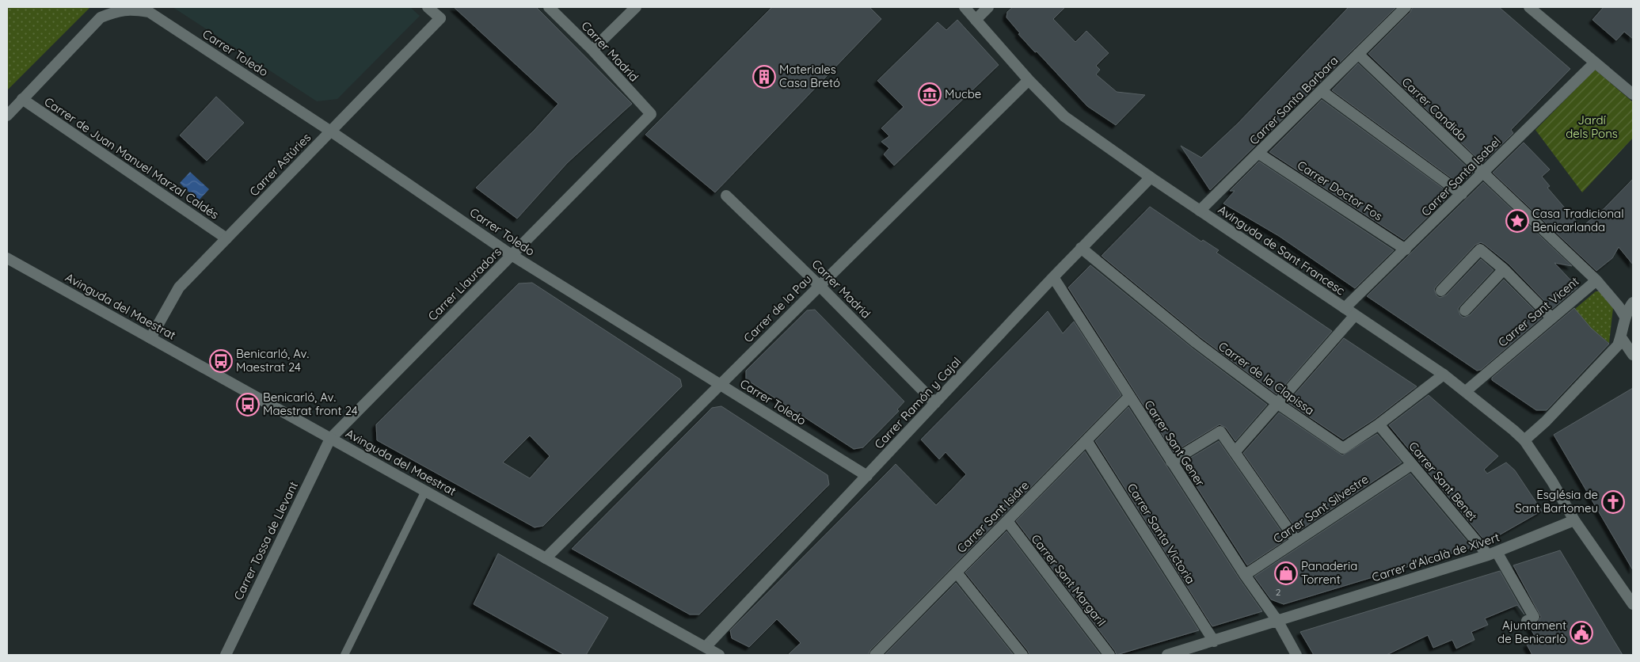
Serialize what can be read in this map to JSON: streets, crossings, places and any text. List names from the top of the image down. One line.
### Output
{"streets":{"street":["Carrer Madrid","Carrer Toledo","Carrer Santa Barbara","Carrer Candida","Carrer de Juan Manuel Marzal Caldés","Carrer Astúries","Carrer Santa Isabel","Carrer Doctor Fos","Avinguda de Sant Francesc","Carrer Llauradors","Avinguda del Maestrat","Carrer de la Pau","Carrer Sant Vicent","Carrer de la Clapissa","Carrer Ramón y Cajal","Carrer Sant Gener","Carrer Sant Benet","Carrer Sant Silvestre","Carrer Sant Isidre","Carrer Santa Victoria","Carrer Tossa de Llevant","Carrer d'Alcalà de Xivert","Carrer Sant Margaril"]},"crossings":[["Carrer Madrid","Carrer Llauradors"],["Carrer Madrid","Carrer de la Pau"],["Carrer Madrid","Carrer Ramón y Cajal"],["Carrer Toledo","Carrer Astúries"],["Carrer Toledo","Carrer Llauradors"],["Carrer Toledo","Carrer de la Pau"],["Carrer Toledo","Carrer Ramón y Cajal"],["Carrer Santa Barbara","Carrer Candida"],["Carrer Santa Barbara","Carrer Doctor Fos"],["Carrer Santa Barbara","Avinguda de Sant Francesc"],["Carrer Candida","Carrer Santa Isabel"],["Carrer Candida","Carrer Sant Vicent"],["Carrer de Juan Manuel Marzal Caldés","Carrer Astúries"],["Carrer Astúries","Avinguda del Maestrat"],["Carrer Santa Isabel","Carrer Doctor Fos"],["Carrer Santa Isabel","Avinguda de Sant Francesc"],["Avinguda de Sant Francesc","Carrer de la Pau"],["Avinguda de Sant Francesc","Carrer Sant Vicent"],["Avinguda de Sant Francesc","Carrer de la Clapissa"],["Avinguda de Sant Francesc","Carrer Ramón y Cajal"],["Avinguda de Sant Francesc","Carrer d'Alcalà de Xivert"],["Carrer Llauradors","Avinguda del Maestrat"],["Carrer Llauradors","Carrer Tossa de Llevant"],["Avinguda del Maestrat","Carrer de la Pau"],["Avinguda del Maestrat","Carrer Ramón y Cajal"],["Avinguda del Maestrat","Carrer Tossa de Llevant"],["Carrer de la Clapissa","Carrer Ramón y Cajal"],["Carrer de la Clapissa","Carrer Sant Benet"],["Carrer Ramón y Cajal","Carrer Sant Gener"],["Carrer Sant Gener","Carrer Sant Silvestre"],["Carrer Sant Gener","Carrer Sant Isidre"],["Carrer Sant Gener","Carrer d'Alcalà de Xivert"],["Carrer Sant Benet","Carrer Sant Silvestre"],["Carrer Sant Benet","Carrer d'Alcalà de Xivert"],["Carrer Sant Isidre","Carrer Santa Victoria"],["Carrer Sant Isidre","Carrer Sant Margaril"],["Carrer Santa Victoria","Carrer d'Alcalà de Xivert"]],"parks":["Jardí dels Pons"],"places":{"building":["Materiales Casa Bretó"],"museum":["Mucbe"],"place":["Casa Tradicional Benicarlanda"],"bus stop":["Benicarló, Av. Maestrat 24","Benicarló, Av. Maestrat front 24"],"church":["Església de Sant Bartomeu"],"shop":["Panaderia Torrent"],"public building":["Ajuntament de Benicarlò"]},"house_numbers":["2"]}
